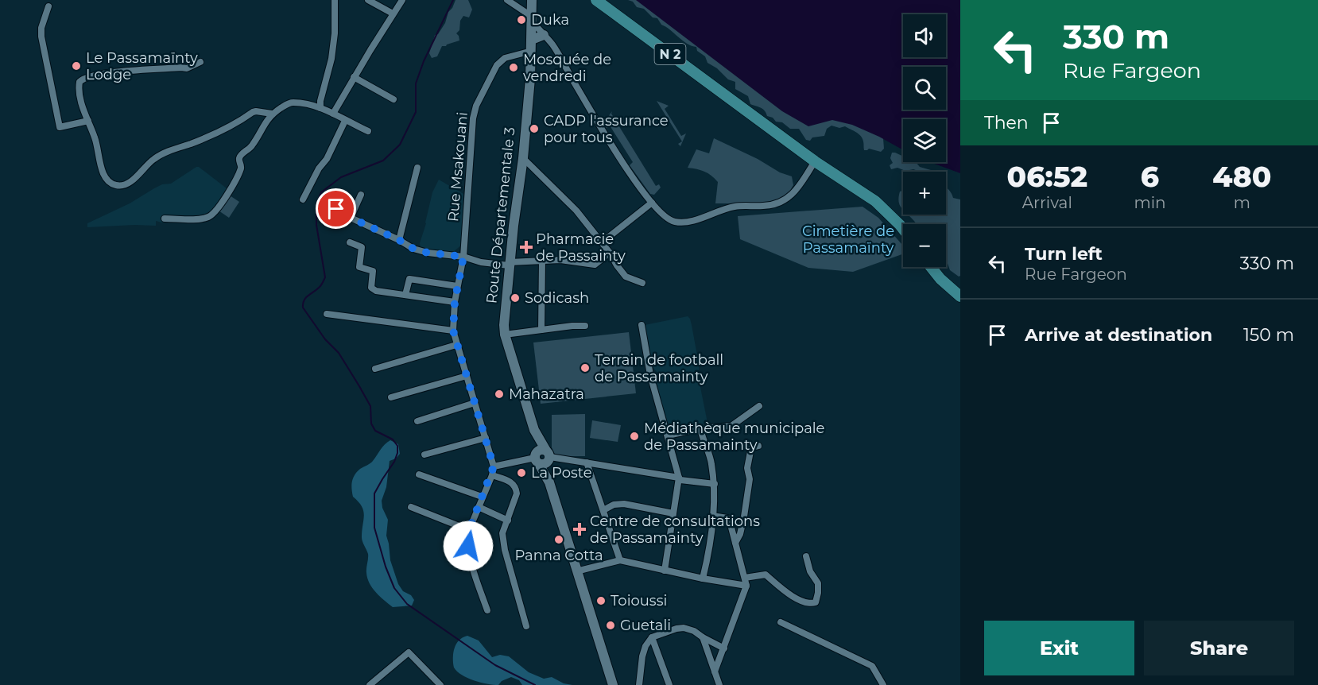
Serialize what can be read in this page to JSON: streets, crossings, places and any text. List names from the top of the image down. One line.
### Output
{"streets":{"main road":["N 2","Route Départementale 3"],"street":["Rue Msakouani"]},"crossings":[["Rue Msakouani","Route Départementale 3"]],"parks":["Cimetière de Passamaïnty"],"places":{"other":["Duka","Le Passamaïnty Lodge","Mosquée de vendredi","CADP l'assurance pour tous","Sodicash","Terrain de football de Passamainty","Mahazatra","Médiathèque municipale de Passamainty","La Poste","Panna Cotta","Toioussi","Guetali"],"health":["Pharmacie de Passainty","Centre de consultations de Passamainty"]},"page":{"turn":["330 m","Rue Fargeon"],"map_buttons":["+","−"],"then":"Then","eta":["06:52","Arrival","6","min","480","m"],"list":[{"name":"Turn left","note":"Rue Fargeon","value":"330 m"},{"name":"Arrive at destination","value":"150 m"}],"buttons":["Exit","Share"]}}
